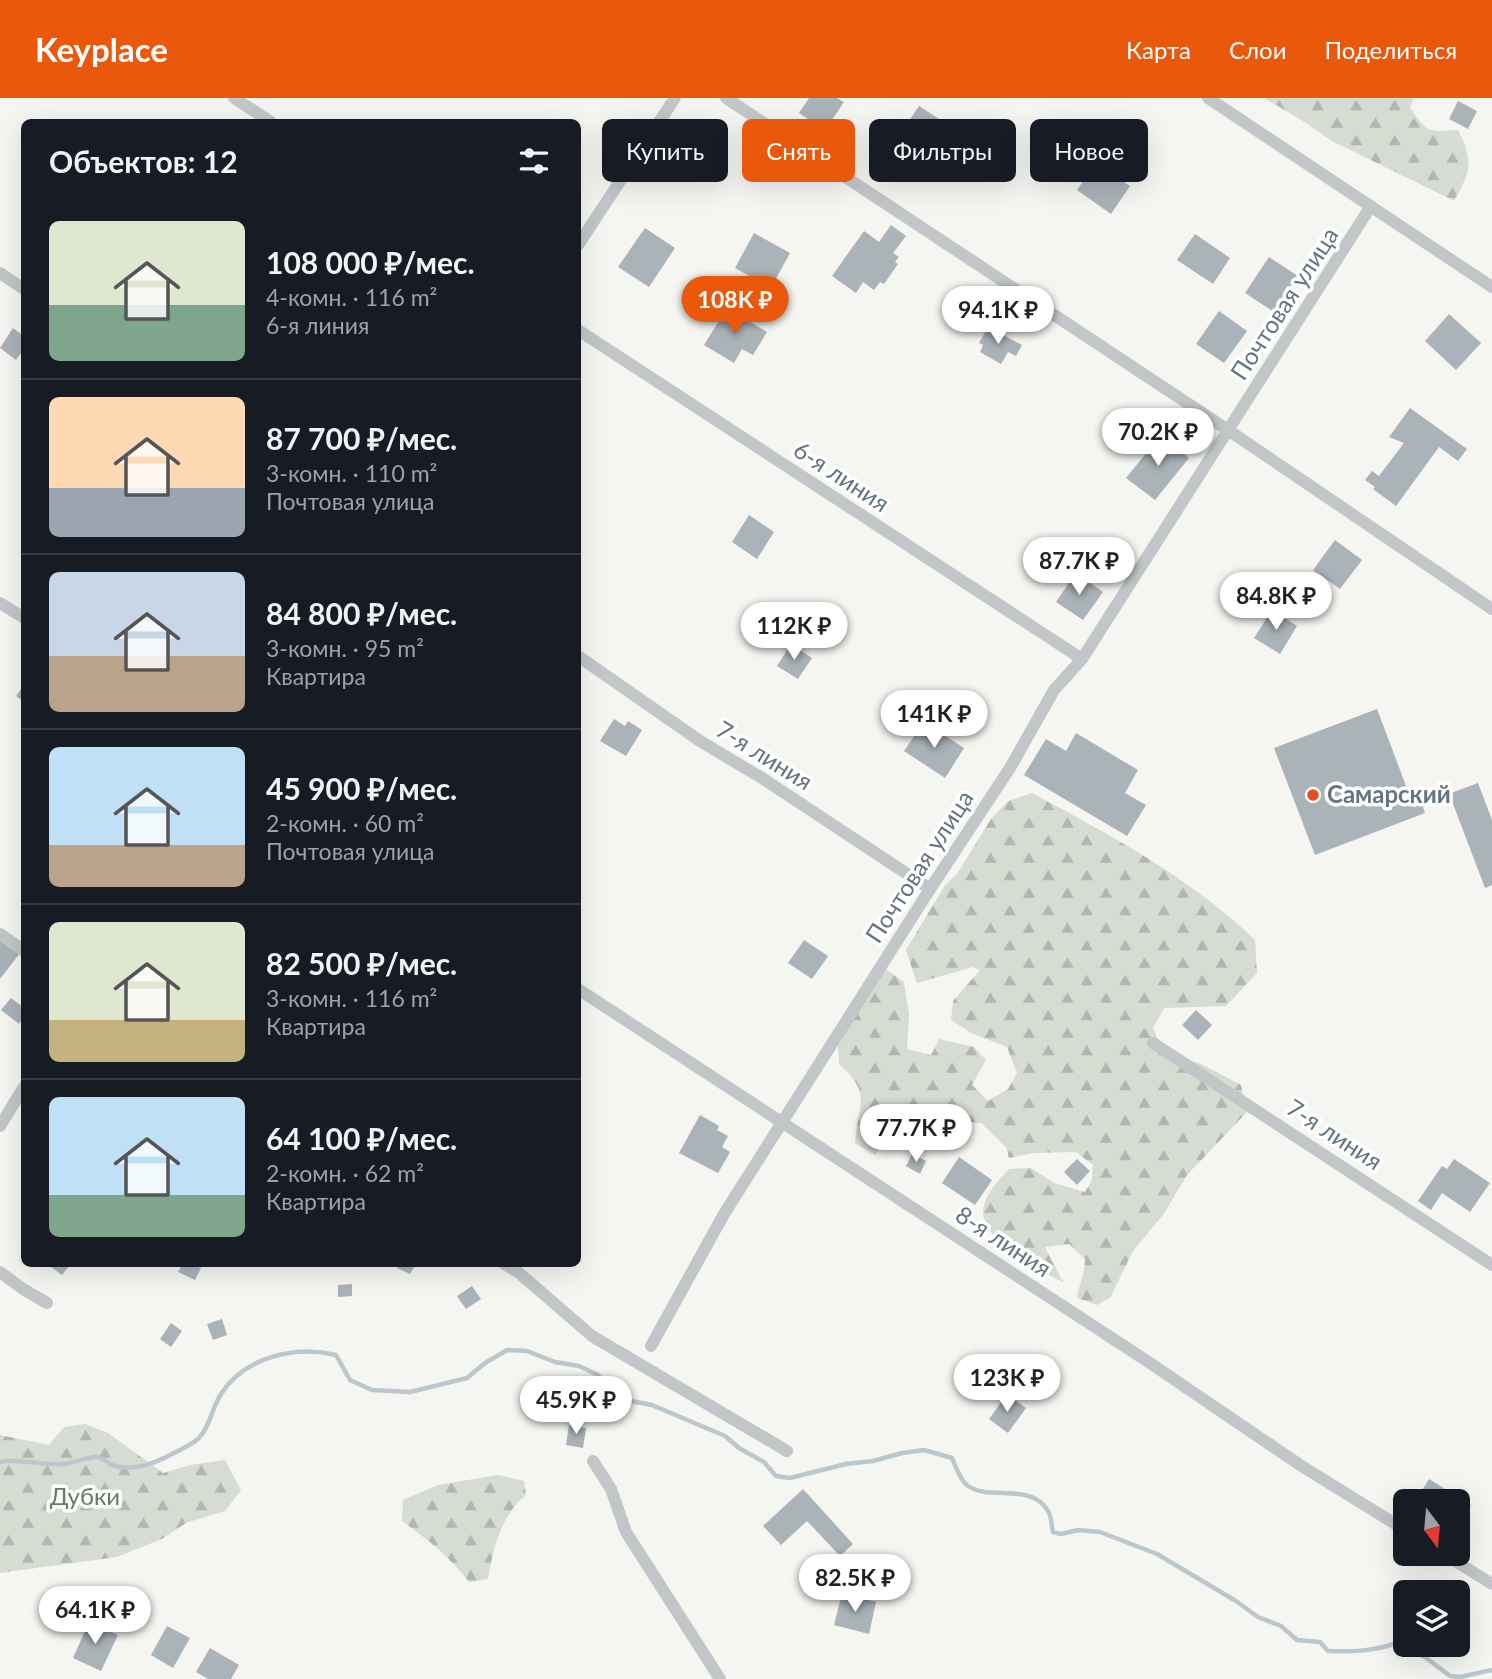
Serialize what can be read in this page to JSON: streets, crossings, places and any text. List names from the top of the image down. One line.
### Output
{"streets":{"street":["Почтовая улица","6-я линия","7-я линия","8-я линия"]},"crossings":[["Почтовая улица","6-я линия"],["Почтовая улица","7-я линия"],["Почтовая улица","8-я линия"]],"parks":["Дубки"],"places":["Самарский"],"north":"bottom","page":{"header":"Keyplace","nav":["Карта","Слои","Поделиться"],"chip":["Купить","Снять","Фильтры","Новое"],"heading":"Объектов: 12","list":[{"name":"108 000 ₽/мес.","note":"4-комн. · 116 m² · 6-я линия"},{"name":"87 700 ₽/мес.","note":"3-комн. · 110 m² · Почтовая улица"},{"name":"84 800 ₽/мес.","note":"3-комн. · 95 m² · Квартира"},{"name":"45 900 ₽/мес.","note":"2-комн. · 60 m² · Почтовая улица"},{"name":"82 500 ₽/мес.","note":"3-комн. · 116 m² · Квартира"},{"name":"64 100 ₽/мес.","note":"2-комн. · 62 m² · Квартира"}],"price":["108K ₽","94.1K ₽","70.2K ₽","87.7K ₽","84.8K ₽","112K ₽","141K ₽","77.7K ₽","123K ₽","45.9K ₽","82.5K ₽","64.1K ₽"]}}
